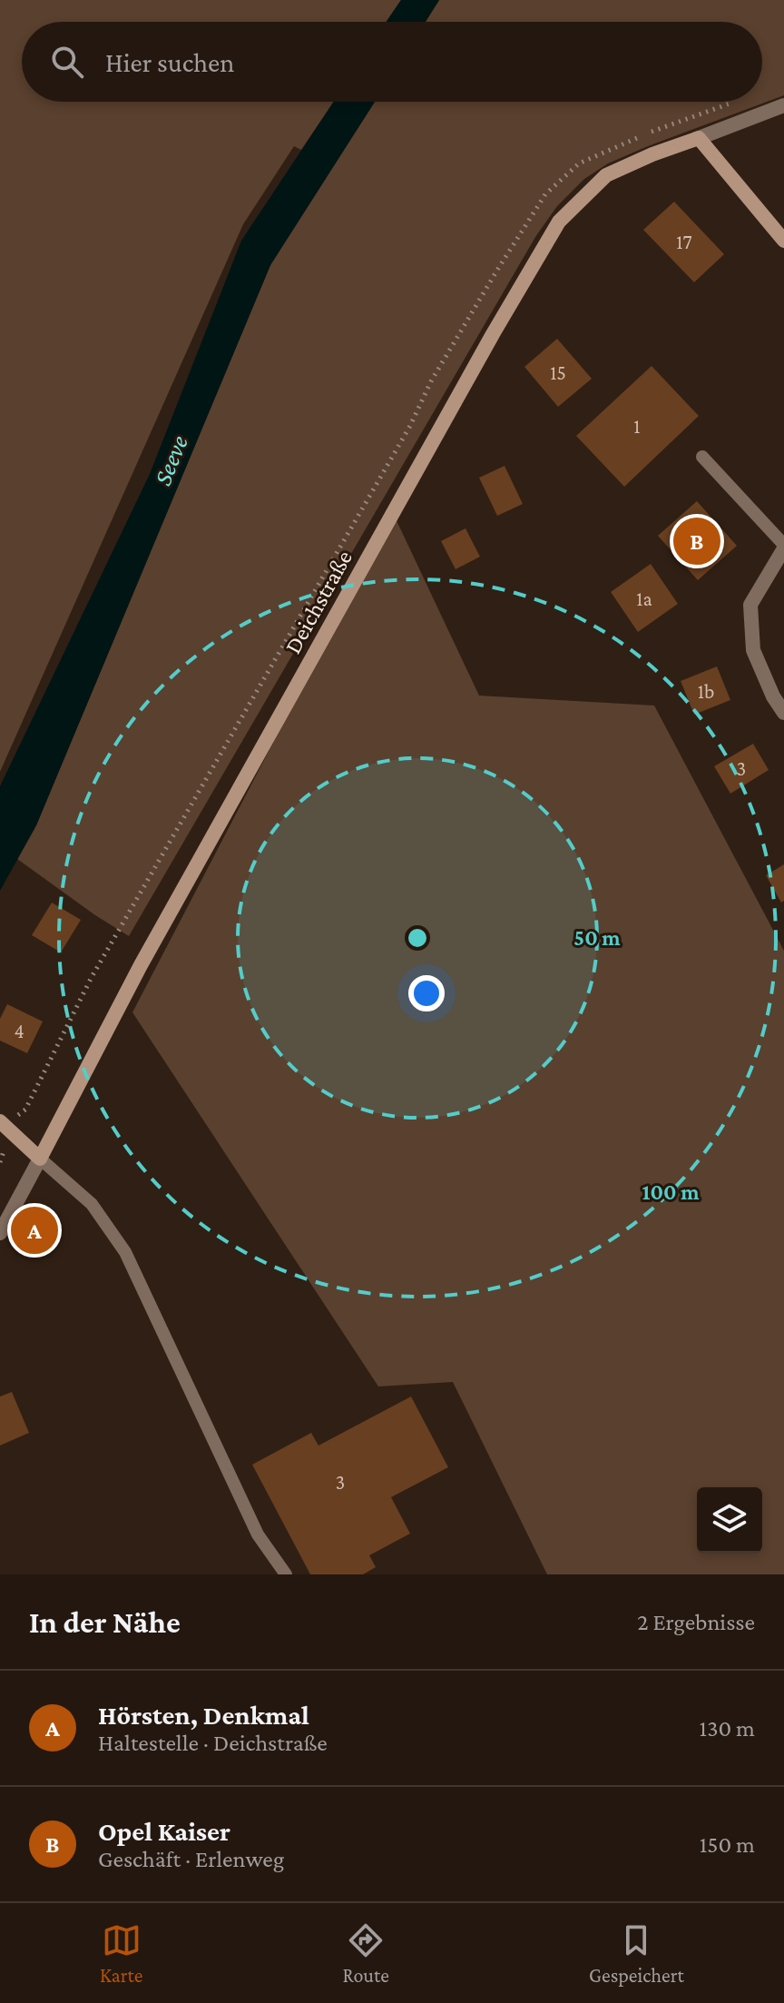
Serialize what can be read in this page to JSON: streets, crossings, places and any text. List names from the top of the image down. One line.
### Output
{"streets":{"street":["Deichstraße"]},"water":["Seeve"],"house_numbers":["17","15","1","1a","1b","3","4","3"],"page":{"search":"Hier suchen","pins":["B","A"],"heading":["In der Nähe","2 Ergebnisse"],"list":[{"mark":"A","name":"Hörsten, Denkmal","note":"Haltestelle · Deichstraße","value":"130 m"},{"mark":"B","name":"Opel Kaiser","note":"Geschäft · Erlenweg","value":"150 m"}],"nav":["Karte","Route","Gespeichert"]},"rings":["50 m","100 m"]}
